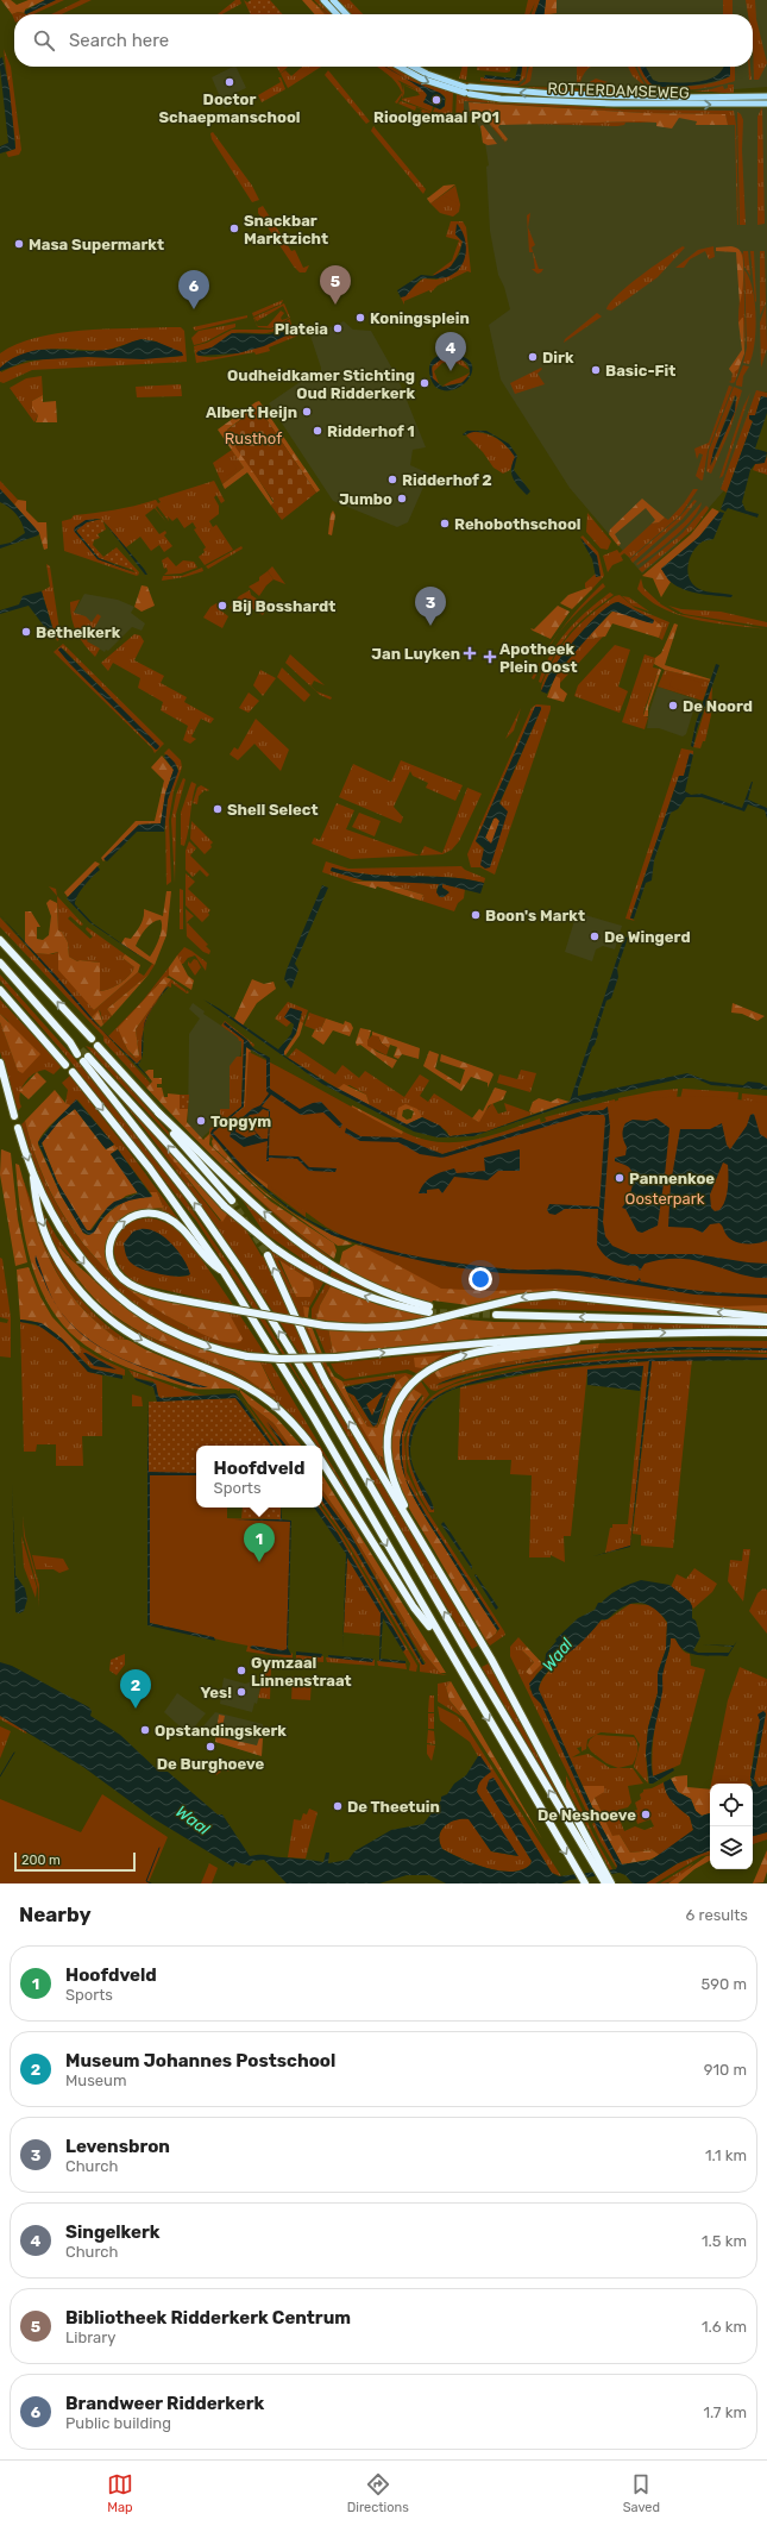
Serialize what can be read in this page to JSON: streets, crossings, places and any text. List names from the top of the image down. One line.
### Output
{"streets":{"main road":["ROTTERDAMSEWEG"]},"water":["Waal"],"parks":["Rusthof","Oosterpark"],"places":{"other":["Doctor Schaepmanschool","Rioolgemaal P01","Snackbar Marktzicht","Masa Supermarkt","Koningsplein","Plateia","Dirk","Basic-Fit","Oudheidkamer Stichting Oud Ridderkerk","Albert Heijn","Ridderhof 1","Ridderhof 2","Jumbo","Rehobothschool","Bij Bosshardt","Bethelkerk","De Noord","Shell Select","Boon's Markt","De Wingerd","Topgym","Pannenkoe","Gymzaal Linnenstraat","Yes!","Opstandingskerk","De Burghoeve","De Theetuin","De Neshoeve"],"health":["Jan Luyken","Apotheek Plein Oost"]},"scale_bar":"200 m","page":{"search":"Search here","pins":["5","6","4","3","1","2"],"popup":["Hoofdveld","Sports"],"scale":"200 m","heading":["Nearby","6 results"],"list":[{"mark":"1","name":"Hoofdveld","note":"Sports","value":"590 m"},{"mark":"2","name":"Museum Johannes Postschool","note":"Museum","value":"910 m"},{"mark":"3","name":"Levensbron","note":"Church","value":"1.1 km"},{"mark":"4","name":"Singelkerk","note":"Church","value":"1.5 km"},{"mark":"5","name":"Bibliotheek Ridderkerk Centrum","note":"Library","value":"1.6 km"},{"mark":"6","name":"Brandweer Ridderkerk","note":"Public building","value":"1.7 km"}],"nav":["Map","Directions","Saved"]}}
